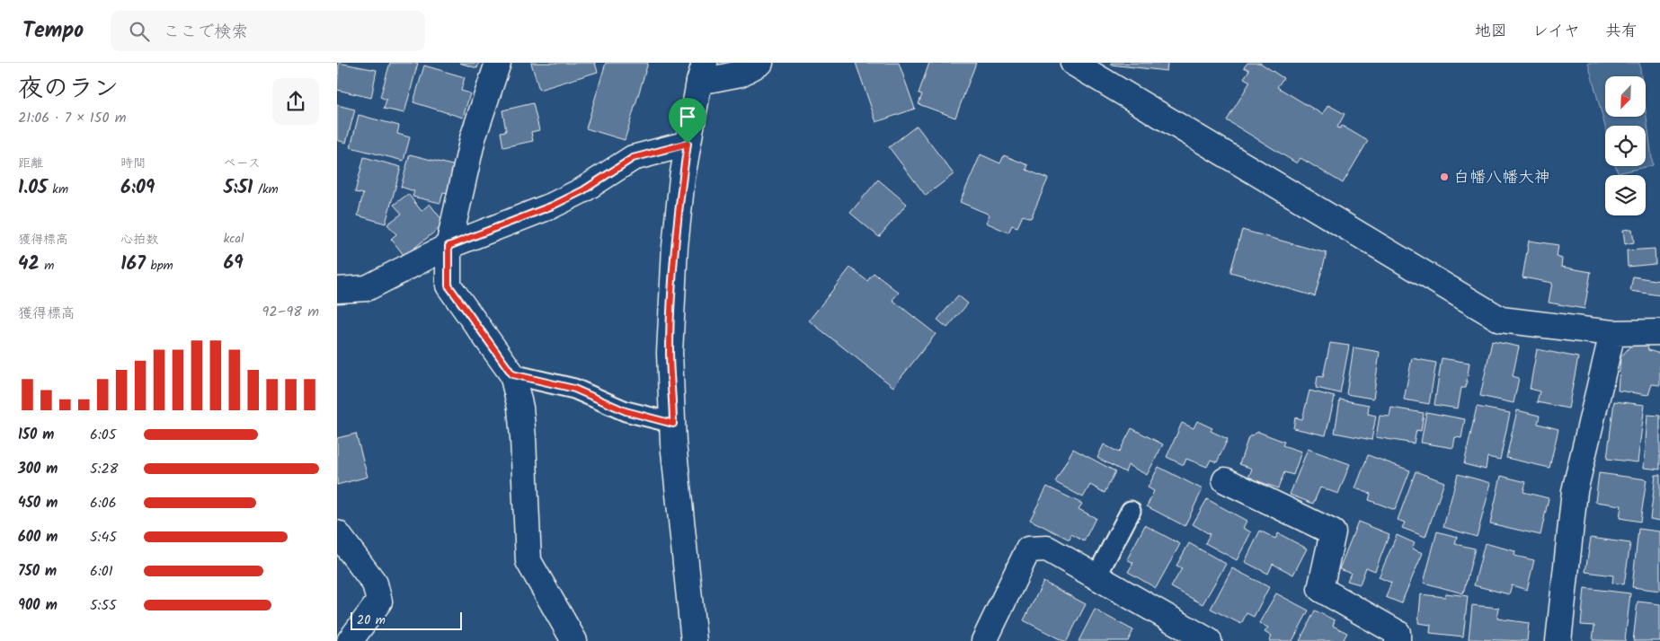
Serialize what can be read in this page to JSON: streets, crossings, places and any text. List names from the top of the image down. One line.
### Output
{"places":["白幡八幡大神"],"scale_bar":"20 m","north":"bottom left","page":{"header":"Tempo","search":"ここで検索","nav":["地図","レイヤ","共有"],"heading":["夜のラン","21:06 · 7 × 150 m"],"stats":[["距離","1.05 km"],["時間","6:09"],["ペース","5:51 /km"],["獲得標高","42 m"],["心拍数","167 bpm"],["kcal","69"]],"chart":["獲得標高","92–98 m"],"list":[{"name":"150 m","note":"6:05"},{"name":"300 m","note":"5:28"},{"name":"450 m","note":"6:06"},{"name":"600 m","note":"5:45"},{"name":"750 m","note":"6:01"},{"name":"900 m","note":"5:55"}],"scale":"20 m"}}
